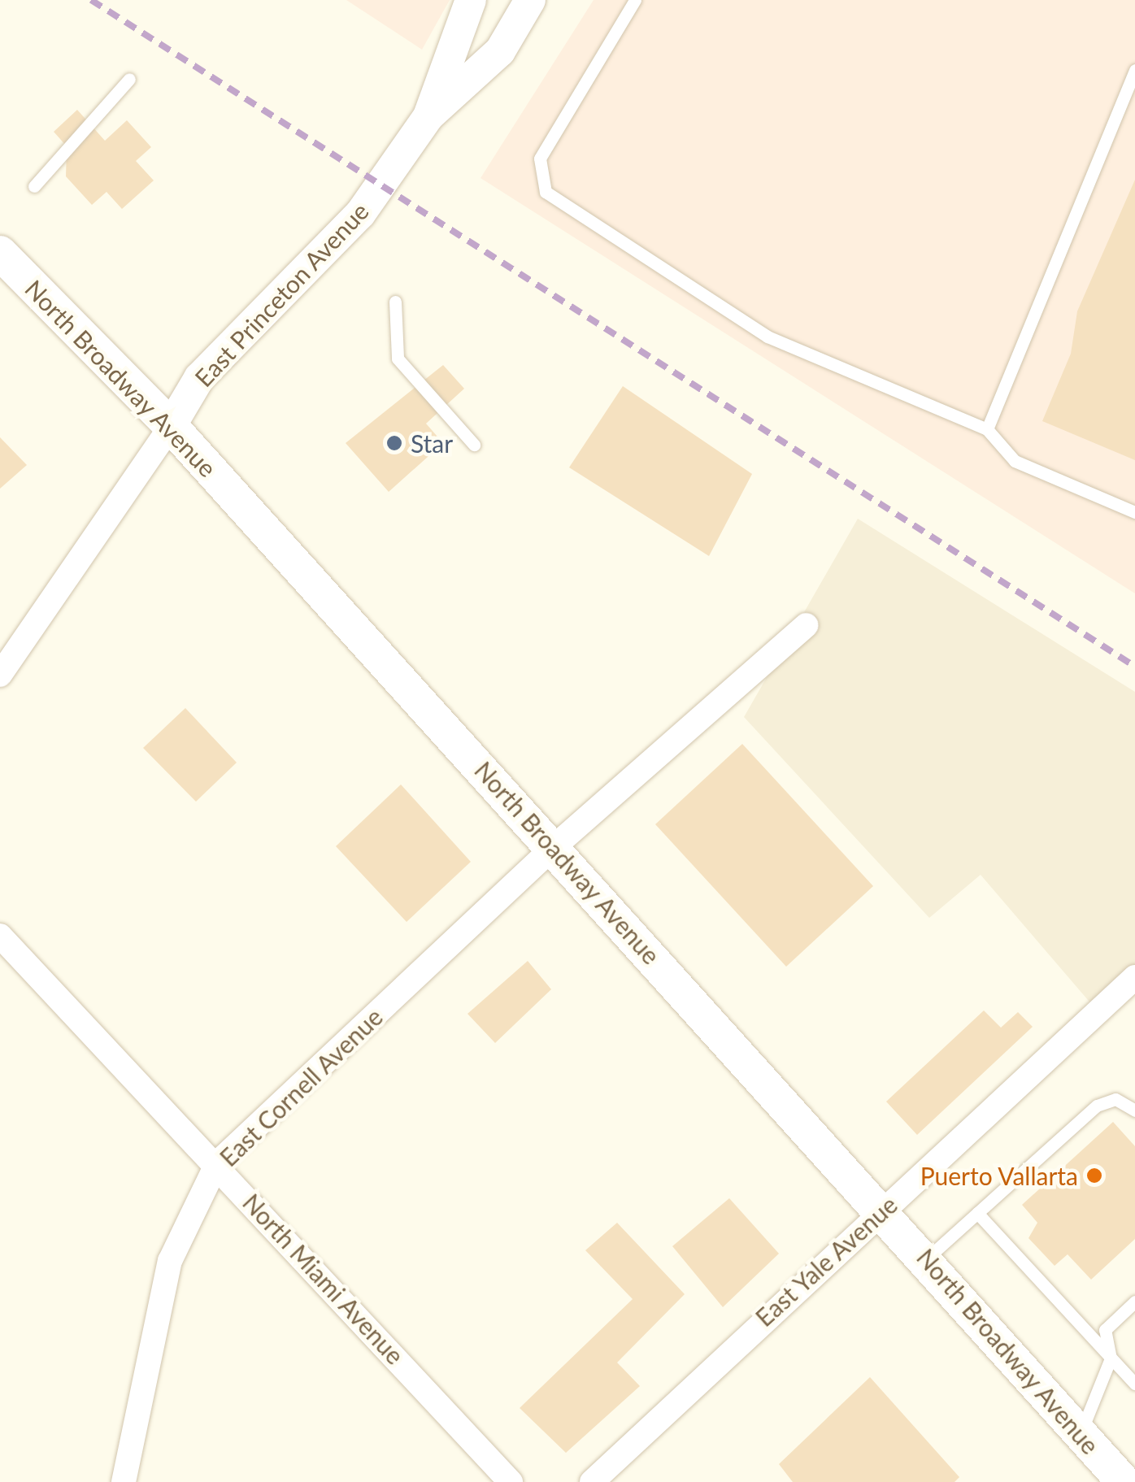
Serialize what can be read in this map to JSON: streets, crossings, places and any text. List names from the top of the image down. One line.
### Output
{"streets":{"main road":["North Broadway Avenue"],"street":["East Princeton Avenue","East Cornell Avenue","East Yale Avenue","North Miami Avenue"]},"crossings":[["East Princeton Avenue","North Broadway Avenue"],["North Broadway Avenue","East Cornell Avenue"],["North Broadway Avenue","East Yale Avenue"],["East Cornell Avenue","North Miami Avenue"]],"places":["Star","Puerto Vallarta"]}
